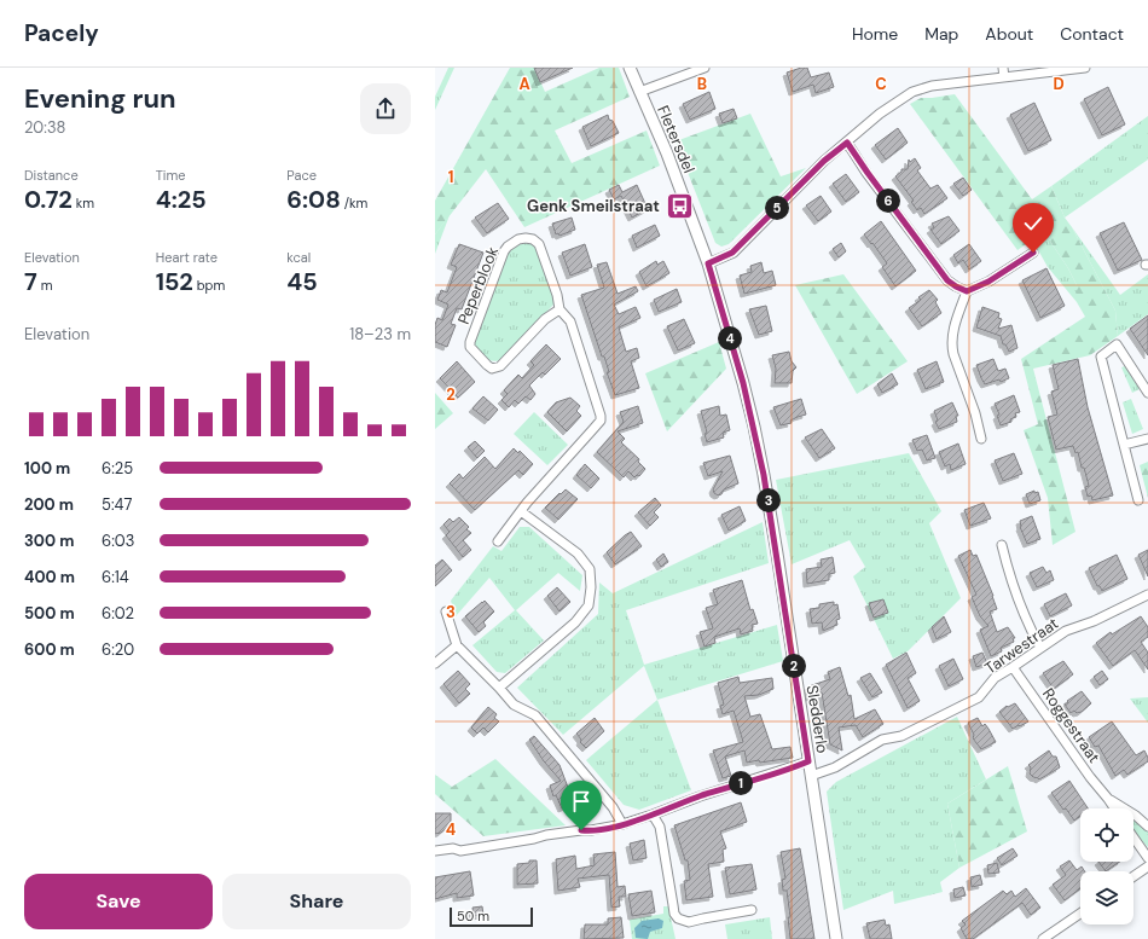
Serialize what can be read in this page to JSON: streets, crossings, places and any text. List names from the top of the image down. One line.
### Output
{"streets":{"street":["Fletersdel","Peperblook","Tarwestraat","Sledderlo","Roggestraat"]},"crossings":[["Fletersdel","Sledderlo"],["Tarwestraat","Sledderlo"],["Tarwestraat","Roggestraat"]],"places":{"bus stop":["Genk Smeilstraat"]},"scale_bar":"50 m","page":{"header":"Pacely","nav":["Home","Map","About","Contact"],"heading":["Evening run","20:38"],"stats":[["Distance","0.72 km"],["Time","4:25"],["Pace","6:08 /km"],["Elevation","7 m"],["Heart rate","152 bpm"],["kcal","45"]],"pins":["6","5","4","3","2","1"],"chart":["Elevation","18–23 m"],"list":[{"name":"100 m","note":"6:25"},{"name":"200 m","note":"5:47"},{"name":"300 m","note":"6:03"},{"name":"400 m","note":"6:14"},{"name":"500 m","note":"6:02"},{"name":"600 m","note":"6:20"}],"buttons":["Save","Share"],"scale":"50 m"},"grid":{"columns":["A","B","C","D"],"rows":["1","2","3","4"]}}
